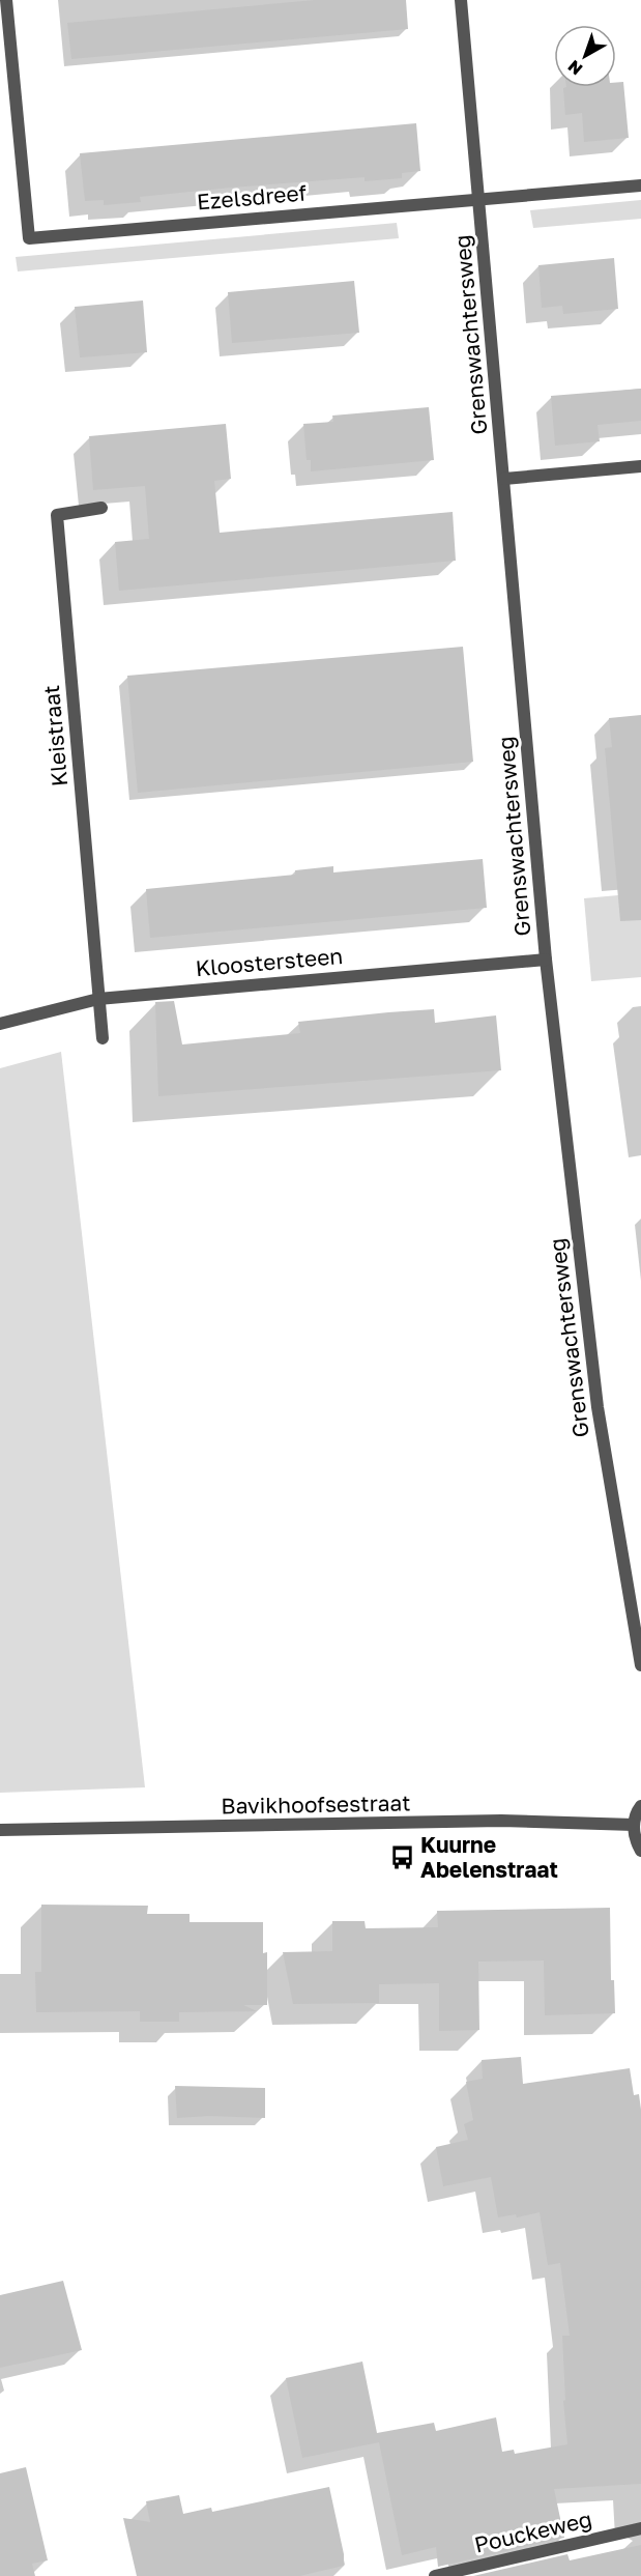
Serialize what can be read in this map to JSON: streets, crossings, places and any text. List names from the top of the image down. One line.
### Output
{"streets":{"street":["Ezelsdreef","Grenswachtersweg","Kleistraat","Kloostersteen","Bavikhoofsestraat","Pouckeweg"]},"crossings":[["Ezelsdreef","Grenswachtersweg"],["Grenswachtersweg","Kloostersteen"],["Kleistraat","Kloostersteen"]],"places":{"bus stop":["Kuurne Abelenstraat"]},"north":"bottom left"}
